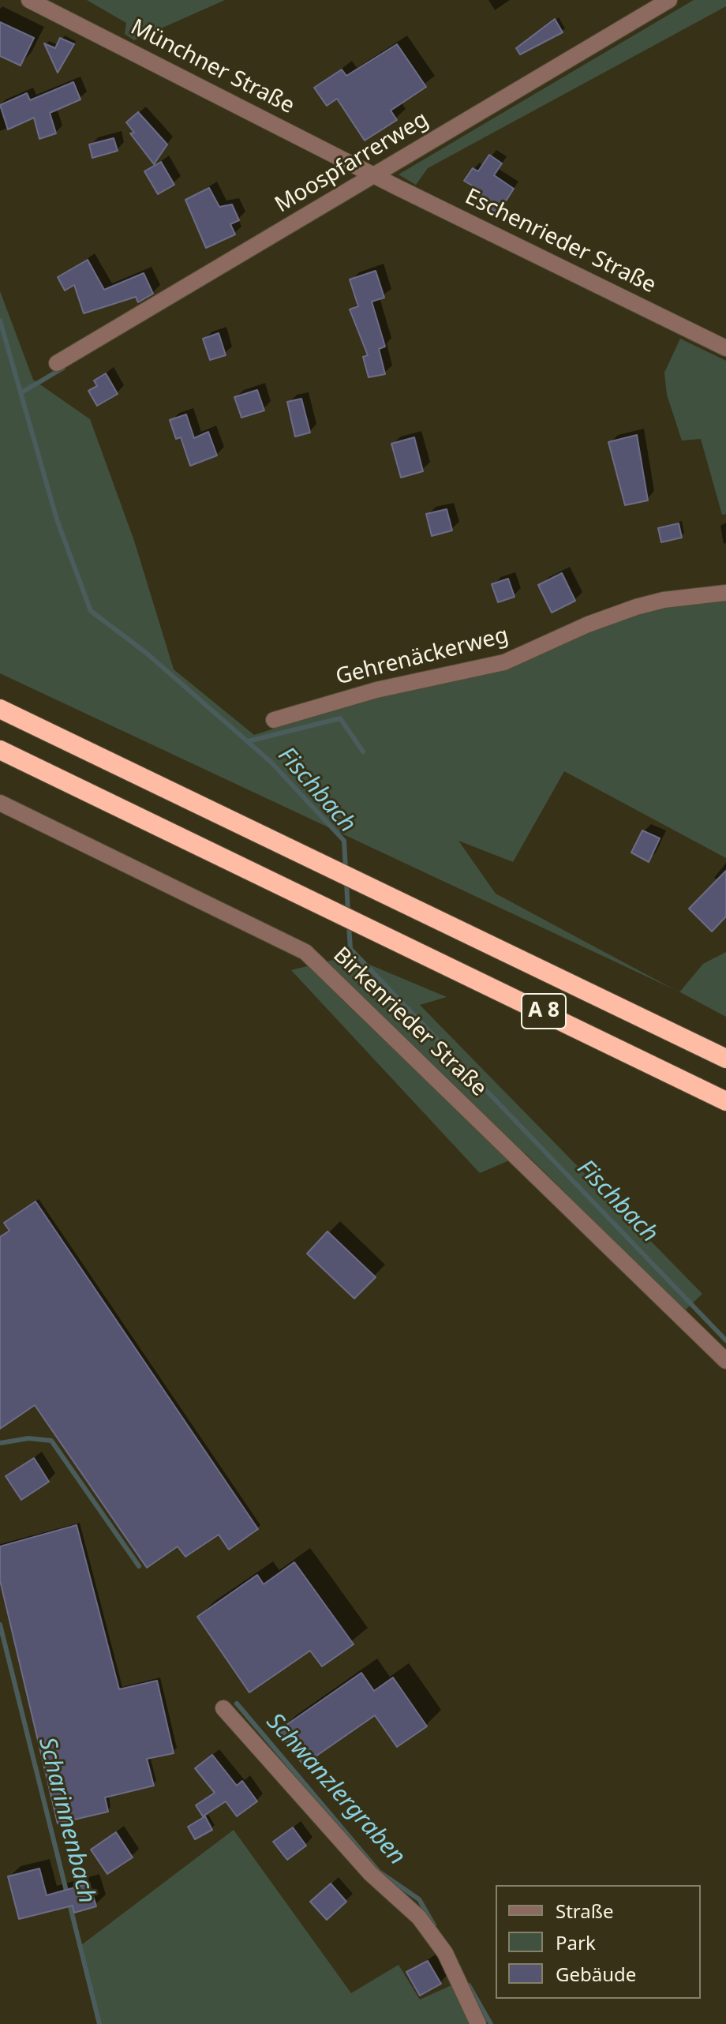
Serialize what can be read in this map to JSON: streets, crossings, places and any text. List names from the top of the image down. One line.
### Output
{"streets":{"highway":["A 8"],"street":["Münchner Straße","Moospfarrerweg","Eschenrieder Straße","Gehrenäckerweg","Birkenrieder Straße"]},"crossings":[["Münchner Straße","Moospfarrerweg"],["Münchner Straße","Eschenrieder Straße"],["Moospfarrerweg","Eschenrieder Straße"]],"water":["Fischbach","Schwanzlergraben","Scharinnenbach"],"legend":["Straße","Park","Gebäude"]}
